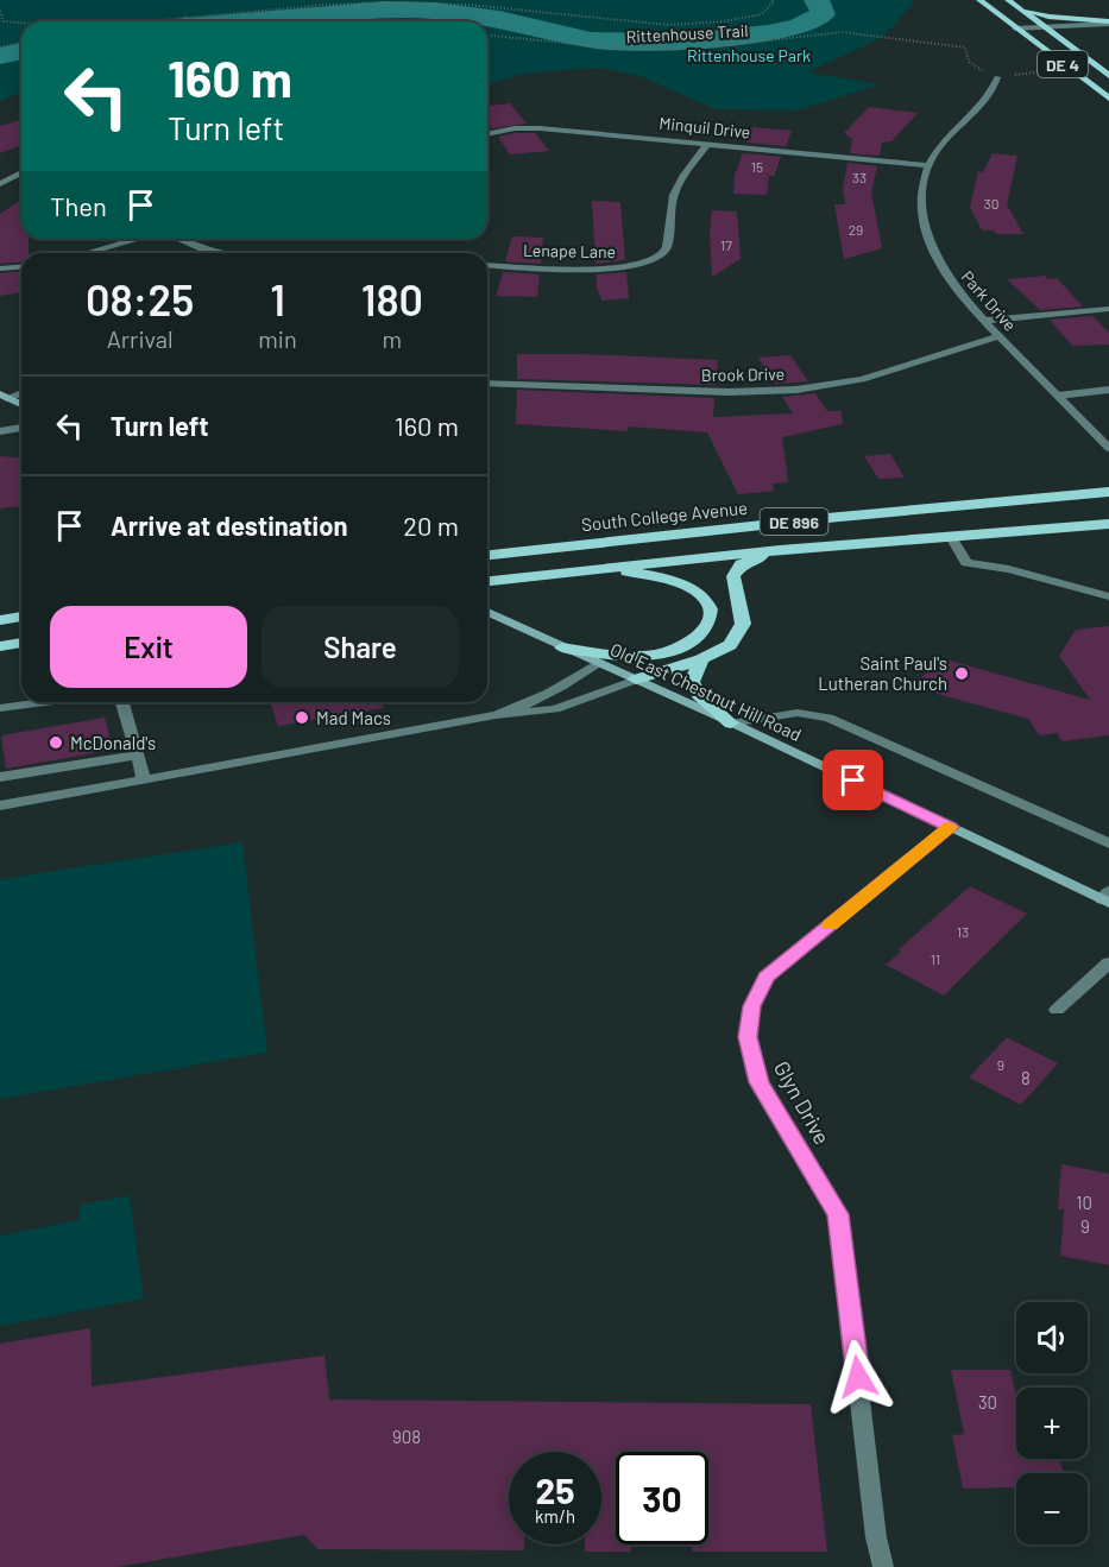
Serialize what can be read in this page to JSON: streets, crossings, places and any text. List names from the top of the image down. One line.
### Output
{"streets":{"main road":["DE 4","South College Avenue","DE 896"],"street":["Minquil Drive","Lenape Lane","Park Drive","Brook Drive","Old East Chestnut Hill Road","Glyn Drive"],"path":["Rittenhouse Trail"]},"crossings":[["Rittenhouse Trail","Park Drive"],["Minquil Drive","Lenape Lane"],["Minquil Drive","Park Drive"],["Park Drive","Brook Drive"],["Old East Chestnut Hill Road","Glyn Drive"]],"parks":["Rittenhouse Park"],"places":["Saint Paul's Lutheran Church","Mad Macs","McDonald's"],"house_numbers":["15","33","30","29","17","13","11","9","8","10","9","30","908"],"page":{"turn":["160 m","Turn left"],"then":"Then","eta":["08:25","Arrival","1","min","180","m"],"list":[{"name":"Turn left","value":"160 m"},{"name":"Arrive at destination","value":"20 m"}],"buttons":["Exit","Share"],"map_buttons":["+","−"],"speed":"25 km/h","limit":"30"}}
